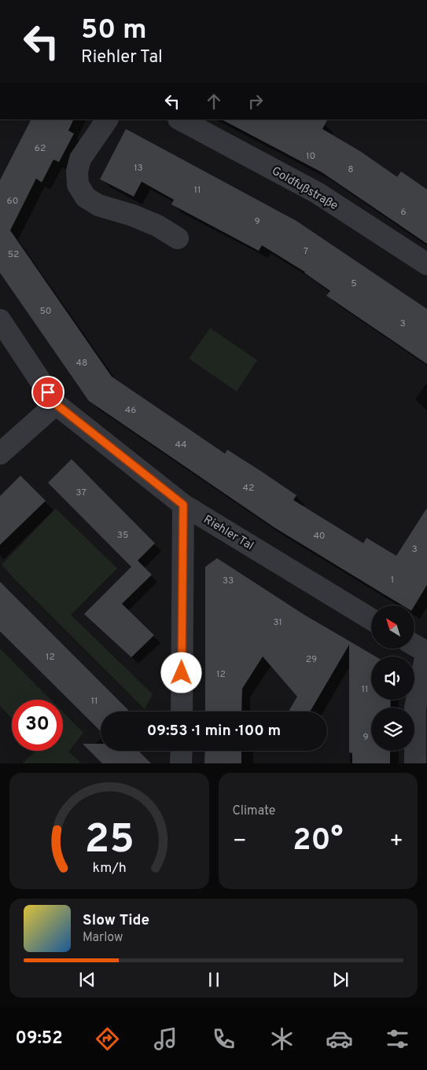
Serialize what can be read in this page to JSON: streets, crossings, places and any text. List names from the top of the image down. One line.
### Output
{"streets":{"street":["Goldfußstraße","Riehler Tal"]},"house_numbers":["62","10","13","8","11","60","6","9","7","52","5","50","3","48","46","44","42","37","35","40","3","1","33","31","12","29","12","11","11","9"],"north":"top left","page":{"turn":["50 m","Riehler Tal"],"limit":"30","trip":"09:53 · 1 min · 100 m","tile":"Climate","heat":["−","20°","+"],"song":["Slow Tide","Marlow"],"tabs":"09:52","gauge":["25","km/h"]}}
